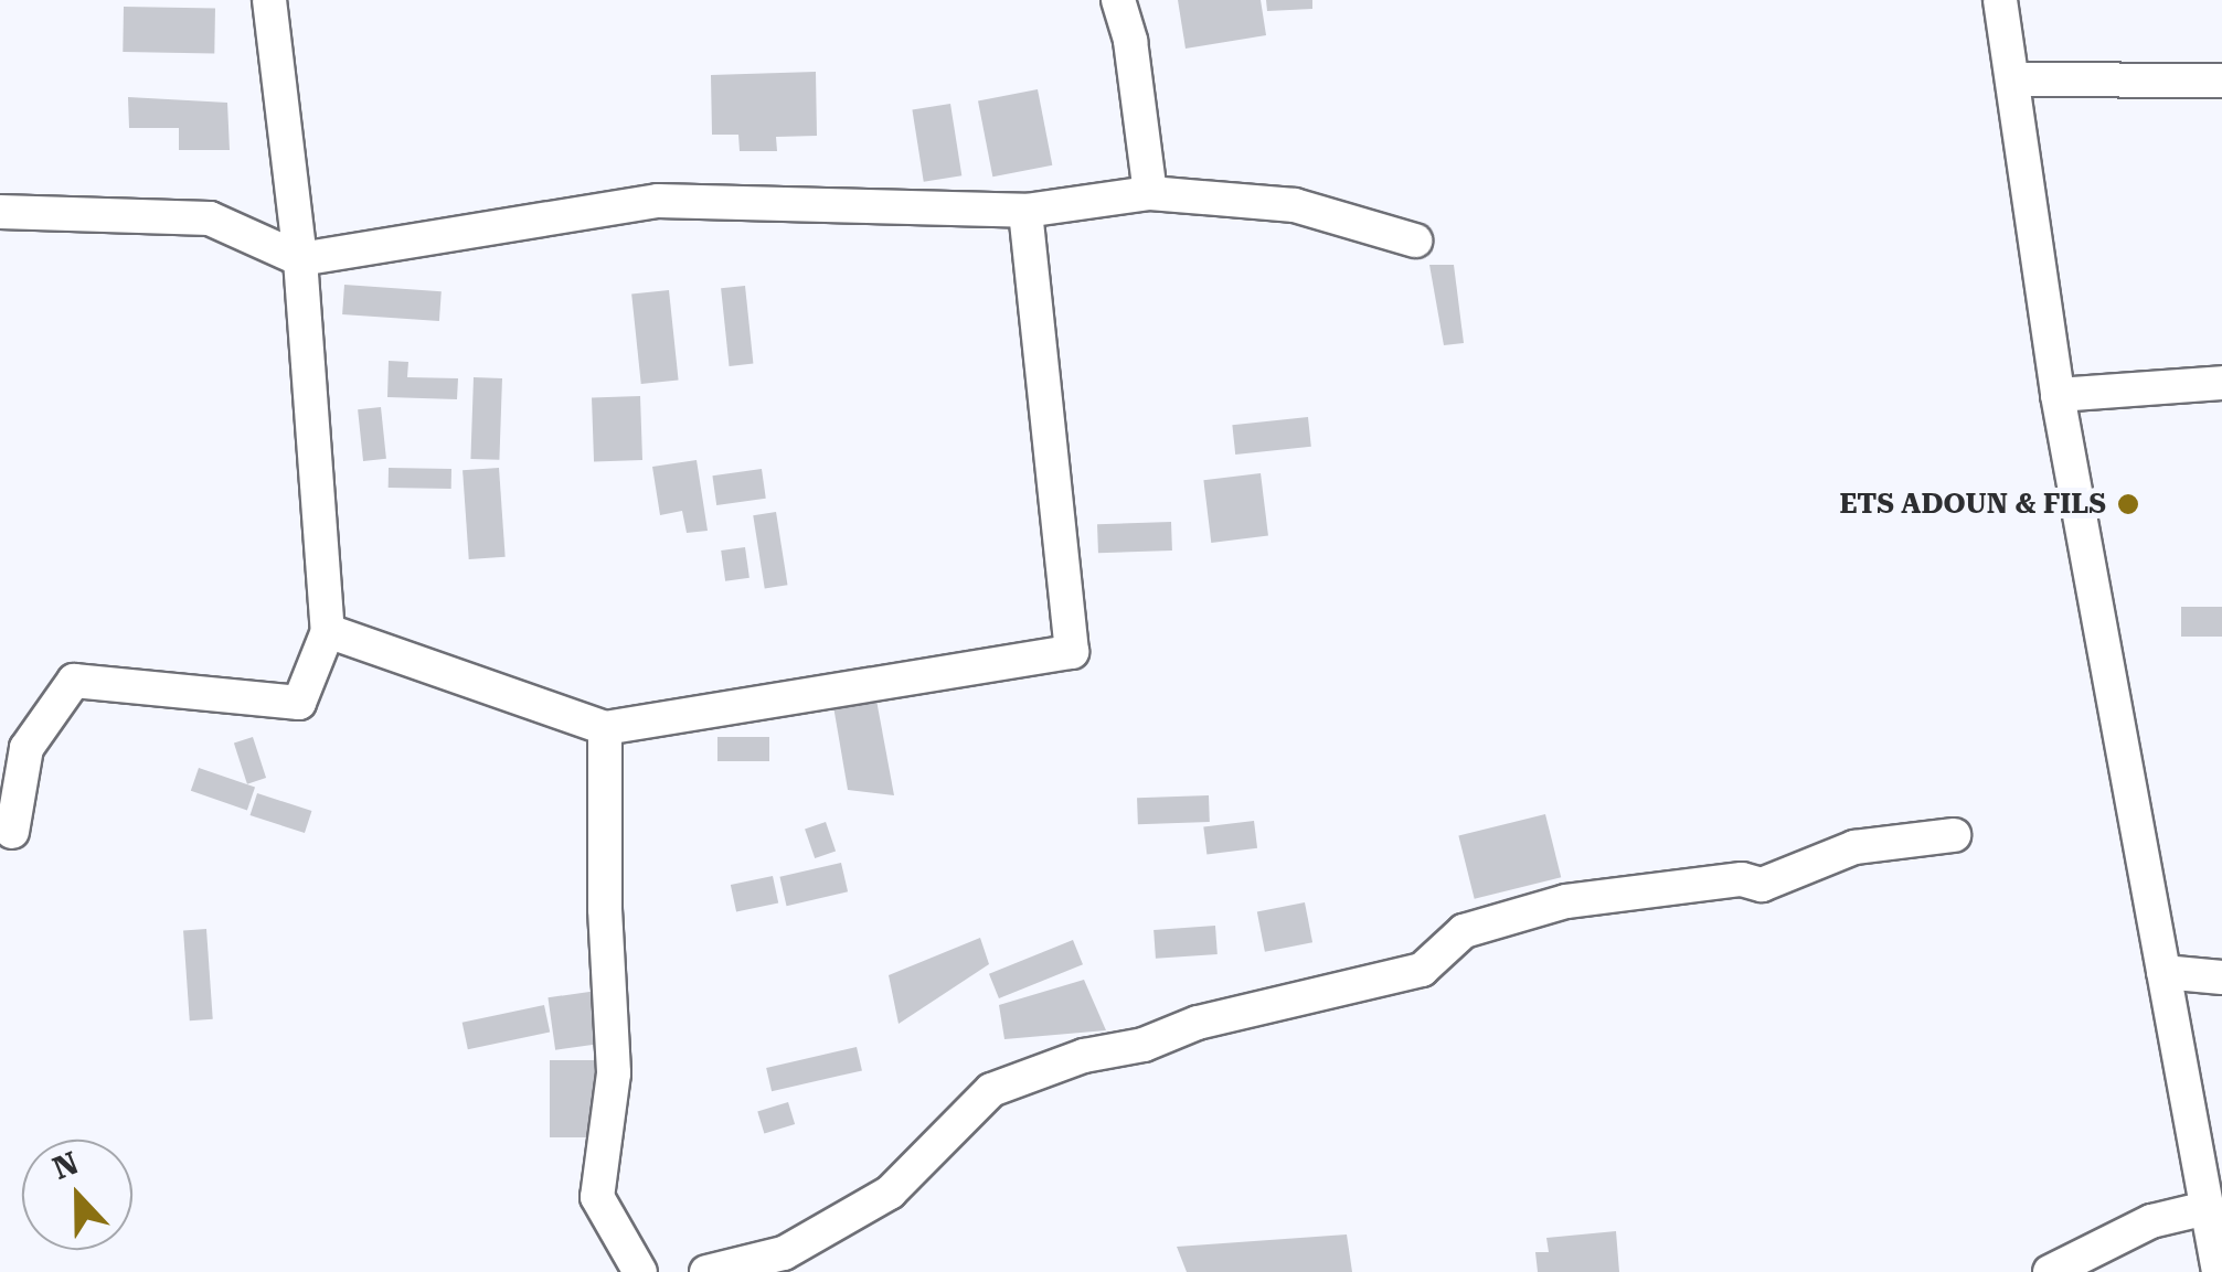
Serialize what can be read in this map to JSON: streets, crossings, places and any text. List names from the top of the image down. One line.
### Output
{"places":["ETS ADOUN & FILS"],"north":"top"}
